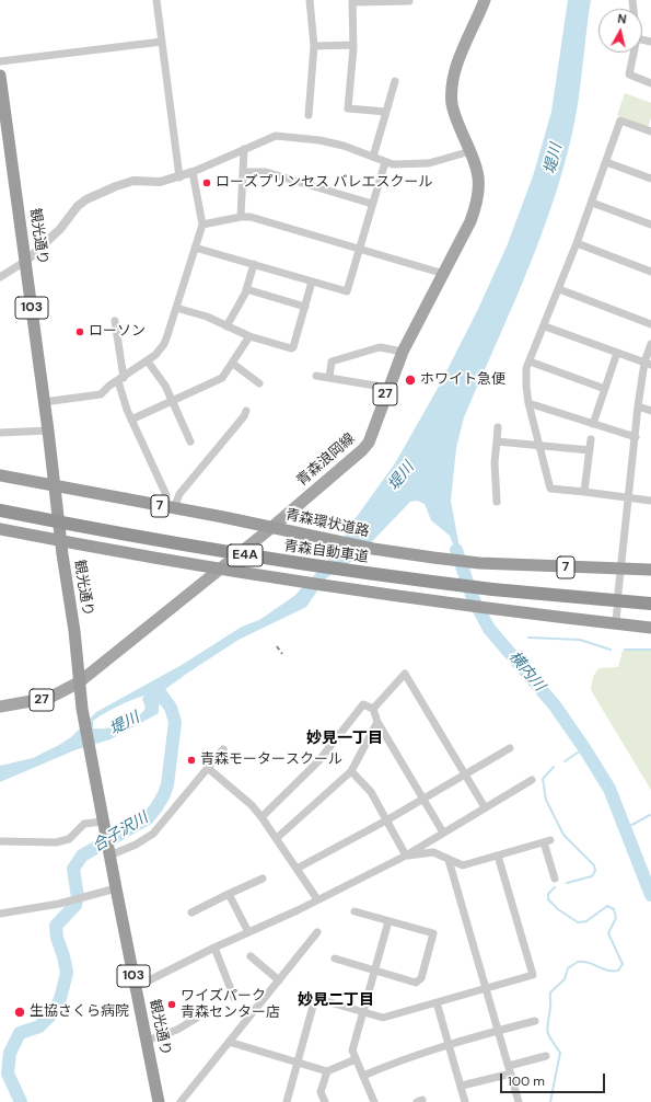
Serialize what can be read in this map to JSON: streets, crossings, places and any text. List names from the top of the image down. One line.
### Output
{"streets":{"highway":["観光通り","103","7","青森環状道路","青森自動車道","E4A"],"main road":["27","青森浪岡線"]},"crossings":[["観光通り","青森浪岡線"],["観光通り","青森環状道路"],["青森浪岡線","青森環状道路"]],"districts":["妙見一丁目","妙見二丁目"],"water":["堤川","横内川","合子沢川"],"places":["ローズプリンセス バレエスクール","ローソン","ホワイト急便","青森モータースクール","ワイズパーク 青森センター店","生協さくら病院"],"scale_bar":"100 m","north":"top"}
